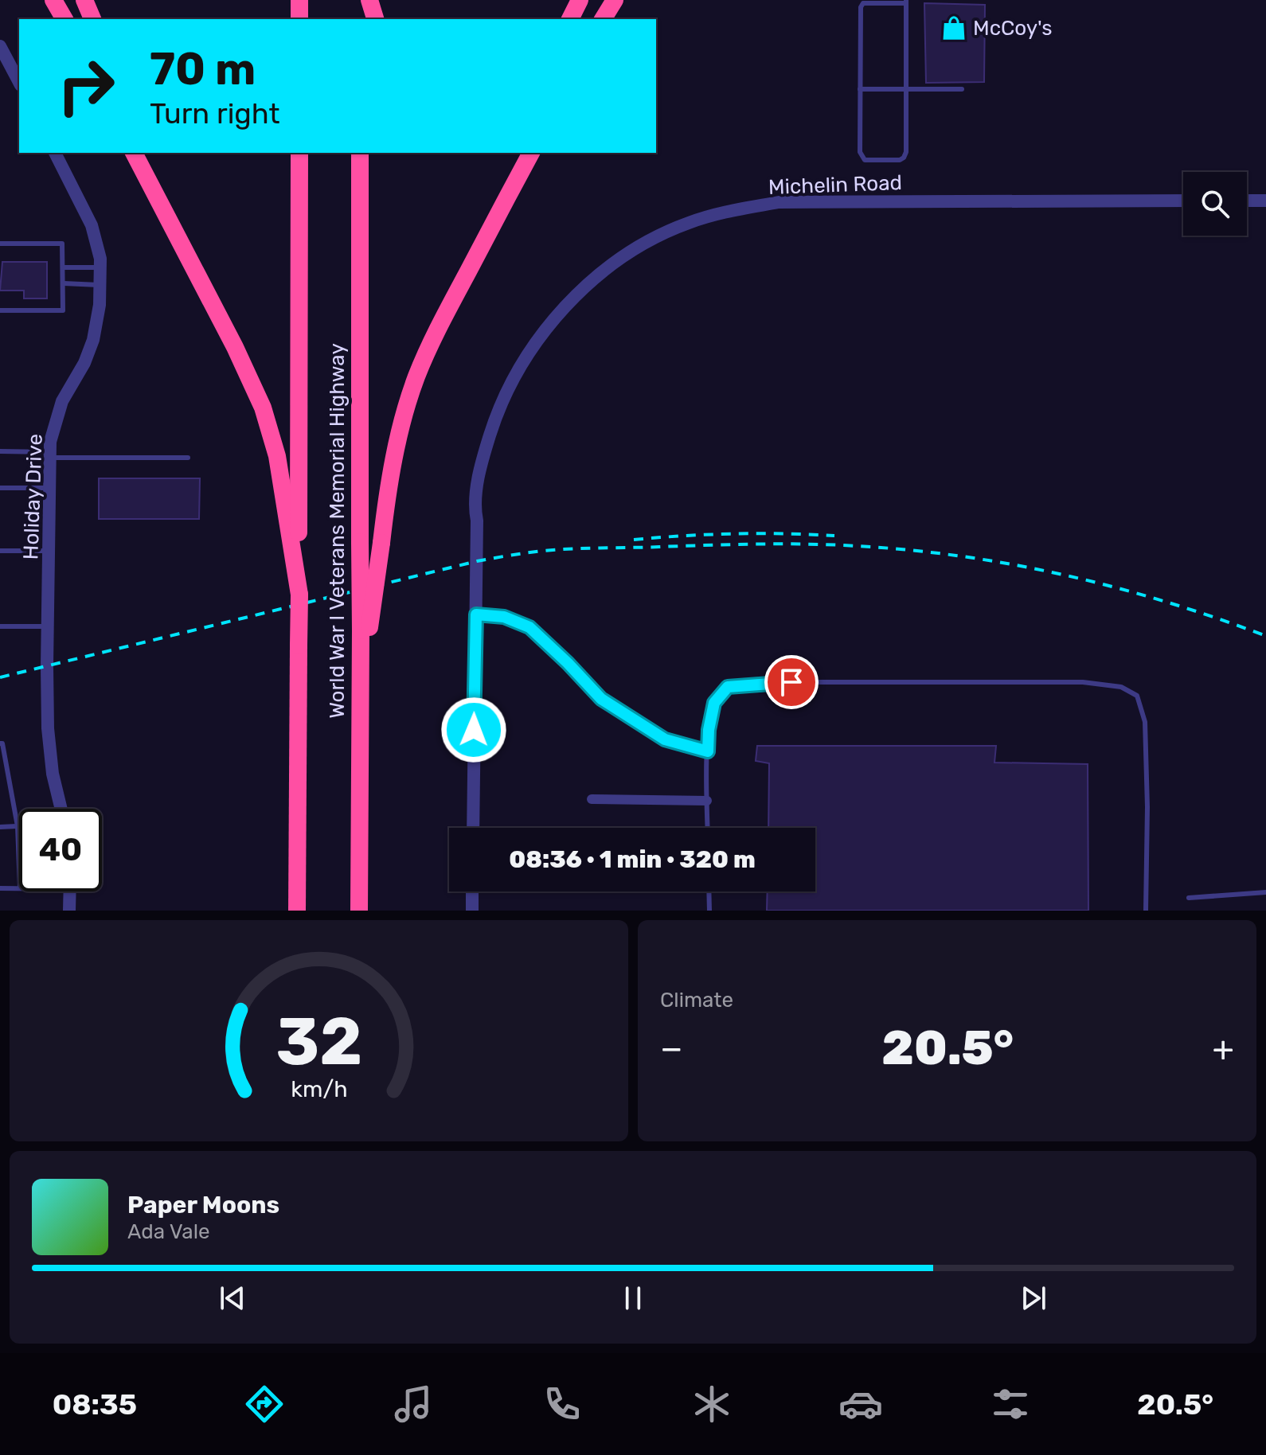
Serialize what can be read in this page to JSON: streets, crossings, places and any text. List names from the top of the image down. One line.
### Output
{"streets":{"highway":["World War I Veterans Memorial Highway"],"street":["Michelin Road","Holiday Drive"]},"places":{"shop":["McCoy's"]},"page":{"turn":["70 m","Turn right"],"limit":"40","trip":"08:36 · 1 min · 320 m","tile":"Climate","heat":["−","20.5°","+"],"song":["Paper Moons","Ada Vale"],"tabs":["08:35","20.5°"],"gauge":["32","km/h"]}}
